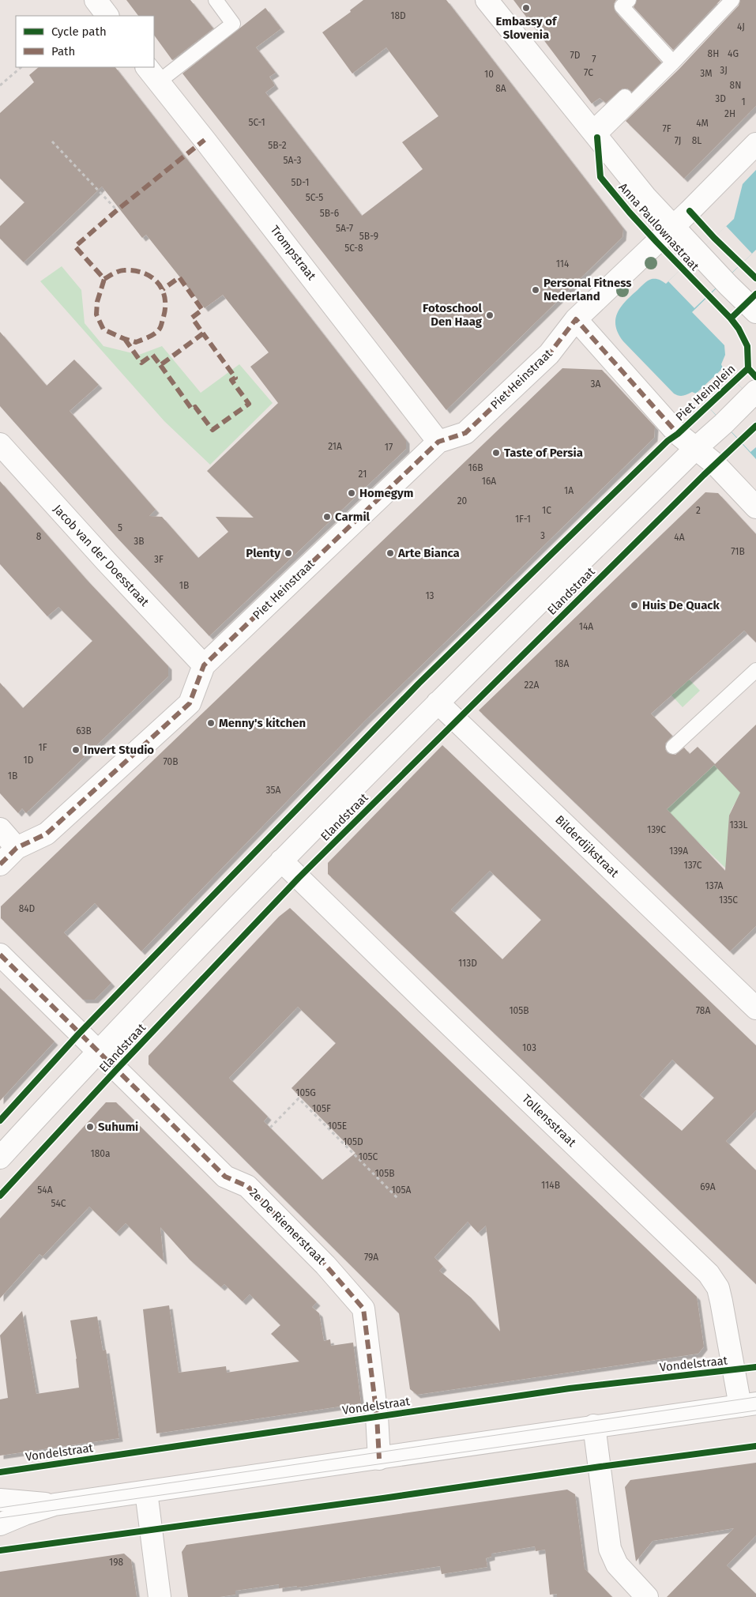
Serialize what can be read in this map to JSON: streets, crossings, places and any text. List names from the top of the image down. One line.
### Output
{"streets":{"street":["Anna Paulownastraat","Trompstraat","Piet Heinstraat","Piet Heinplein","Jacob van der Doesstraat","Elandstraat","Bilderdijkstraat","Tollensstraat","2e De Riemerstraat"],"cycle path":["Vondelstraat"]},"crossings":[["Trompstraat","Piet Heinstraat"],["Piet Heinstraat","Piet Heinplein"],["Piet Heinstraat","Jacob van der Doesstraat"],["Piet Heinplein","Elandstraat"],["Elandstraat","Bilderdijkstraat"],["Elandstraat","Tollensstraat"],["Elandstraat","2e De Riemerstraat"]],"places":["Embassy of Slovenia","Personal Fitness Nederland","Fotoschool Den Haag","Taste of Persia","Homegym","Carmil","Plenty","Arte Bianca","Huis De Quack","Menny's kitchen","Invert Studio","Suhumi"],"house_numbers":["18D","4J","8H","4G","7D","7","3J","7C","3M","10","8N","8A","3D","1","2H","5C-1","4M","7F","7J","8L","5B-2","5A-3","5D-1","5C-5","5B-6","5A-7","5B-9","5C-8","114","3A","21A","17","16B","21","16A","1A","20","1C","2","1F-1","5","3","8","4A","3B","71B","3F","1B","13","14A","18A","22A","63B","1F","1D","70B","1B","35A","133L","139C","139A","137C","137A","135C","84D","113D","105B","78A","103","105G","105F","105E","105D","180a","105C","105B","114B","69A","54A","105A","54C","79A","198"],"legend":["Cycle path","Path"]}
